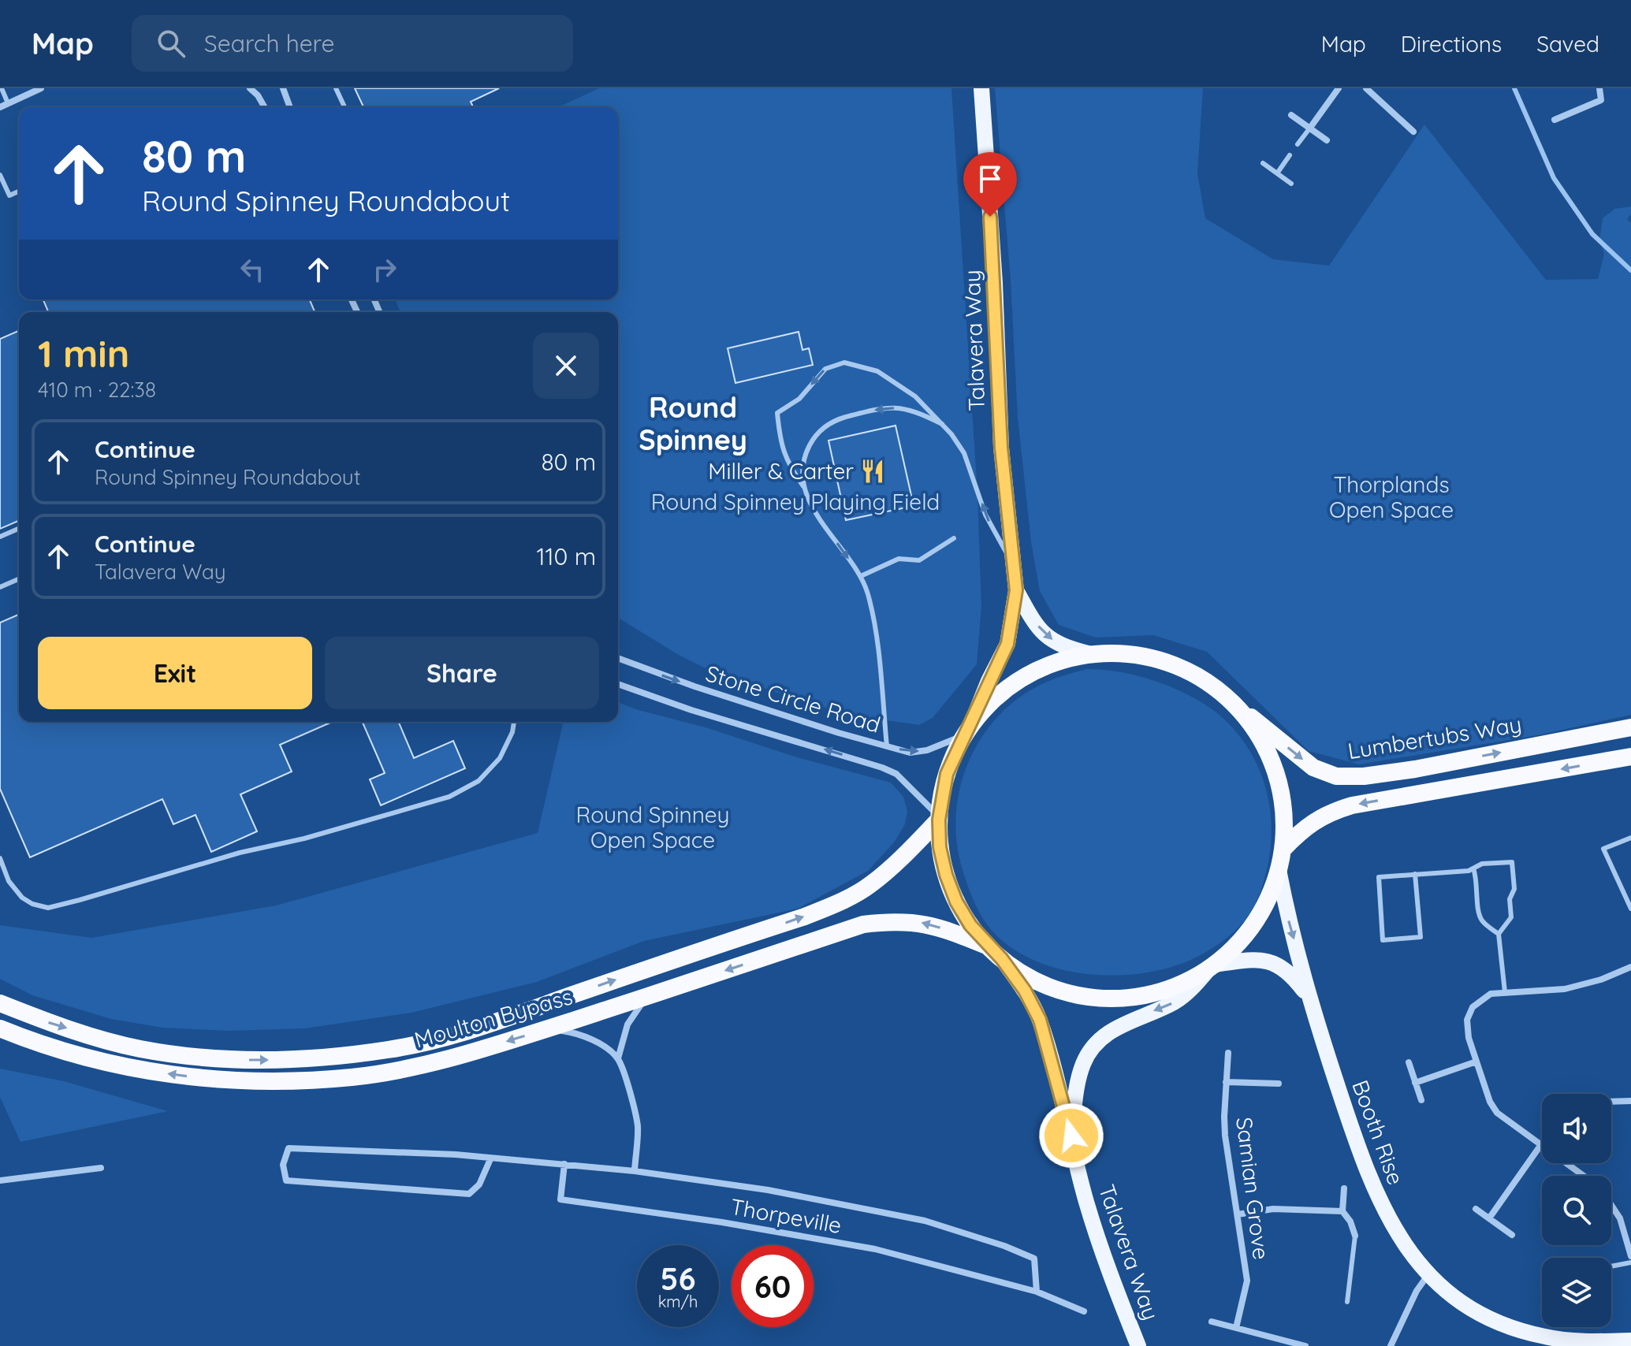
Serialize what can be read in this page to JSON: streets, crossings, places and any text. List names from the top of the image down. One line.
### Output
{"streets":{"highway":["Lumbertubs Way","Moulton Bypass"],"main road":["Talavera Way","Booth Rise"],"street":["Stone Circle Road","Samian Grove","Thorpeville"]},"crossings":[["Talavera Way","Stone Circle Road"],["Talavera Way","Booth Rise"],["Stone Circle Road","Moulton Bypass"]],"districts":["Round Spinney"],"parks":["Thorplands Open Space","Round Spinney Playing Field","Round Spinney Open Space"],"places":{"restaurant":["Miller & Carter"]},"page":{"header":"Map","search":"Search here","nav":["Map","Directions","Saved"],"turn":["80 m","Round Spinney Roundabout"],"heading":["1 min","410 m · 22:38"],"list":[{"name":"Continue","note":"Round Spinney Roundabout","value":"80 m"},{"name":"Continue","note":"Talavera Way","value":"110 m"}],"buttons":["Exit","Share"],"speed":"56 km/h","limit":"60"}}
